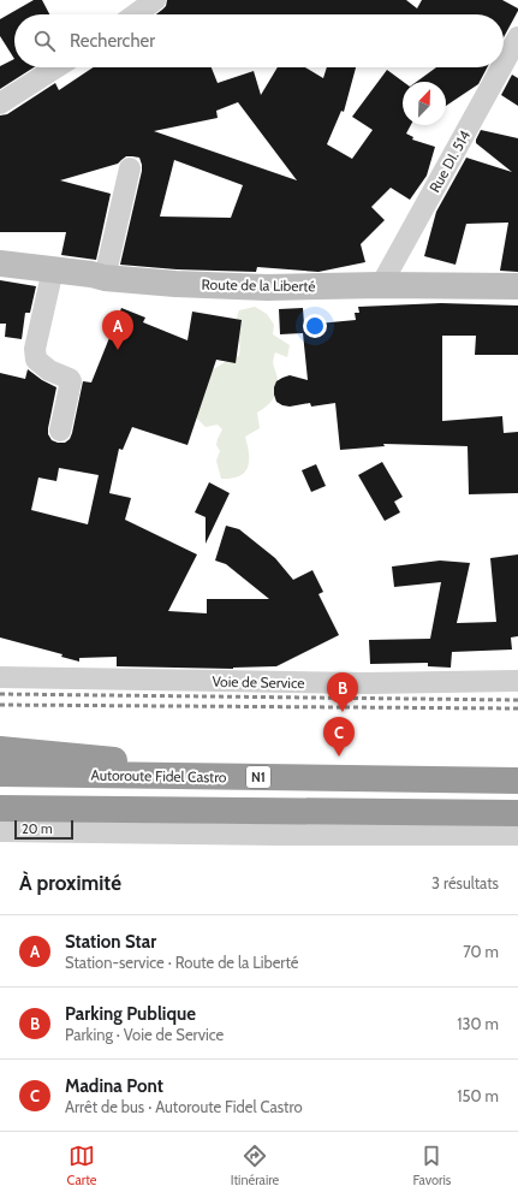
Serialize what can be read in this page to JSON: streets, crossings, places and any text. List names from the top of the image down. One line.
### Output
{"streets":{"highway":["Autoroute Fidel Castro","N1"],"main road":["Route de la Liberté"],"street":["Rue DI. 514","Voie de Service"]},"crossings":[["Rue DI. 514","Route de la Liberté"]],"scale_bar":"20 m","north":"top right","page":{"search":"Rechercher","pins":["A","B","C"],"scale":"20 m","heading":["À proximité","3 résultats"],"list":[{"mark":"A","name":"Station Star","note":"Station-service · Route de la Liberté","value":"70 m"},{"mark":"B","name":"Parking Publique","note":"Parking · Voie de Service","value":"130 m"},{"mark":"C","name":"Madina Pont","note":"Arrêt de bus · Autoroute Fidel Castro","value":"150 m"}],"nav":["Carte","Itinéraire","Favoris"]}}
